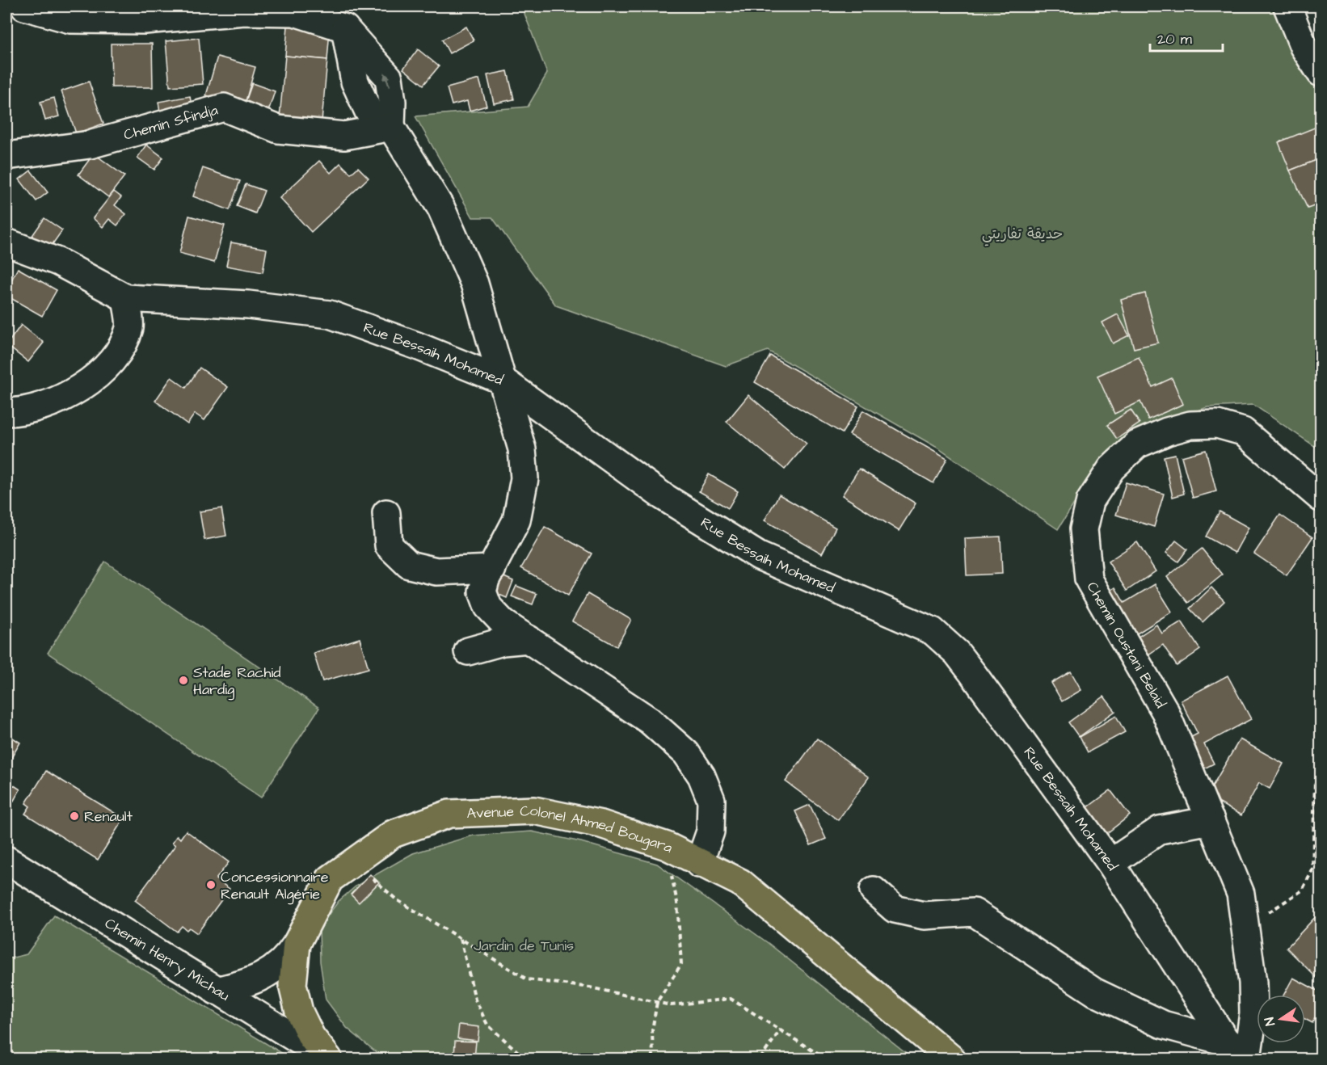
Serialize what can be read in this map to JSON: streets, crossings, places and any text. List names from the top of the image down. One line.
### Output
{"streets":{"main road":["Avenue Colonel Ahmed Bougara"],"street":["Chemin Sfindja","Rue Bessaih Mohamed","Chemin Oustani Belaid","Chemin Henry Michau"]},"crossings":[["Rue Bessaih Mohamed","Chemin Oustani Belaid"],["Avenue Colonel Ahmed Bougara","Chemin Henry Michau"]],"parks":["حديقة تفاريتي","Jardin de Tunis"],"places":["Stade Rachid Hardig","Renault","Concessionnaire Renault Algérie"],"scale_bar":"20 m","north":"left"}
